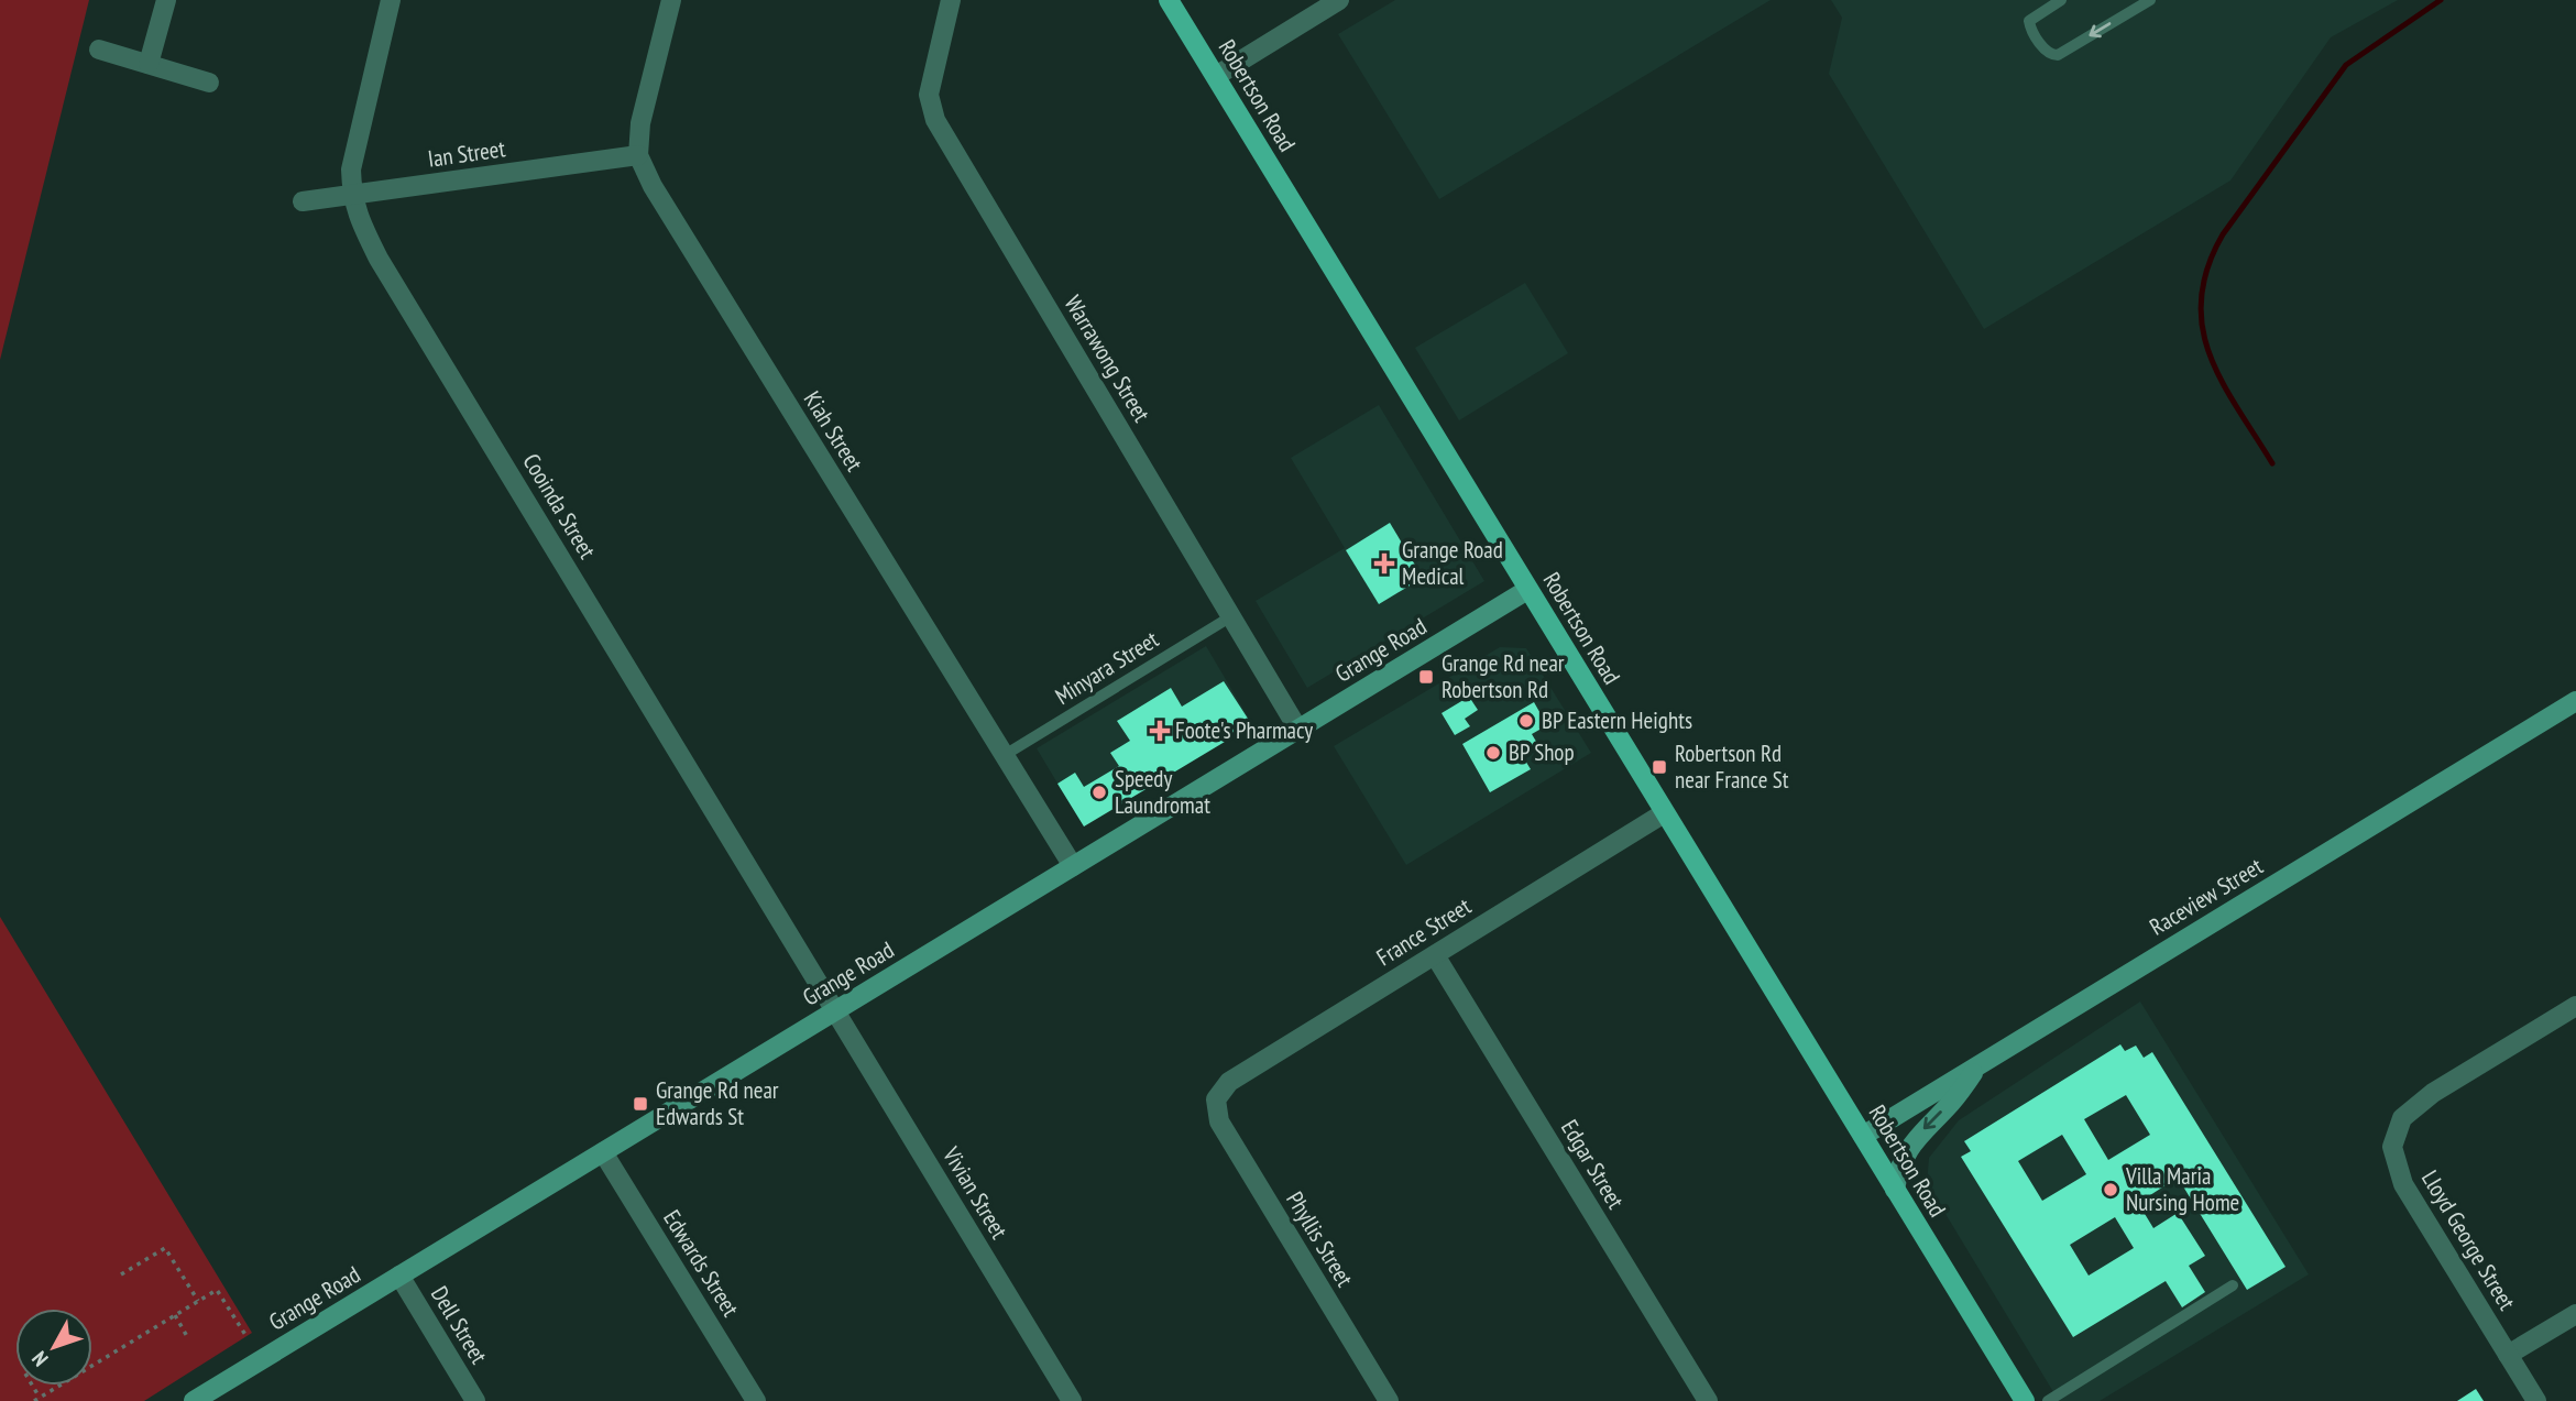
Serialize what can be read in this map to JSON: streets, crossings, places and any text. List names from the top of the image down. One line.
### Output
{"streets":{"main road":["Robertson Road","Grange Road","Raceview Street"],"street":["Ian Street","Warrawong Street","Kiah Street","Cooinda Street","France Street","Edgar Street","Vivian Street","Phyllis Street","Lloyd George Street","Edwards Street","Dell Street"],"lane":["Minyara Street"]},"crossings":[["Robertson Road","Grange Road"],["Robertson Road","Raceview Street"],["Robertson Road","France Street"],["Ian Street","Kiah Street"],["Ian Street","Cooinda Street"],["Warrawong Street","Grange Road"],["Warrawong Street","Minyara Street"],["Kiah Street","Grange Road"],["Kiah Street","Minyara Street"],["Cooinda Street","Grange Road"],["Cooinda Street","Vivian Street"],["Grange Road","Vivian Street"],["Grange Road","Edwards Street"],["Grange Road","Dell Street"],["France Street","Edgar Street"],["France Street","Phyllis Street"]],"places":{"health":["Grange Road Medical","Foote's Pharmacy"],"transit":["Grange Rd near Robertson Rd","Robertson Rd near France St","Grange Rd near Edwards St"],"other":["BP Eastern Heights","BP Shop","Speedy Laundromat","Villa Maria Nursing Home"]},"north":"bottom left"}
